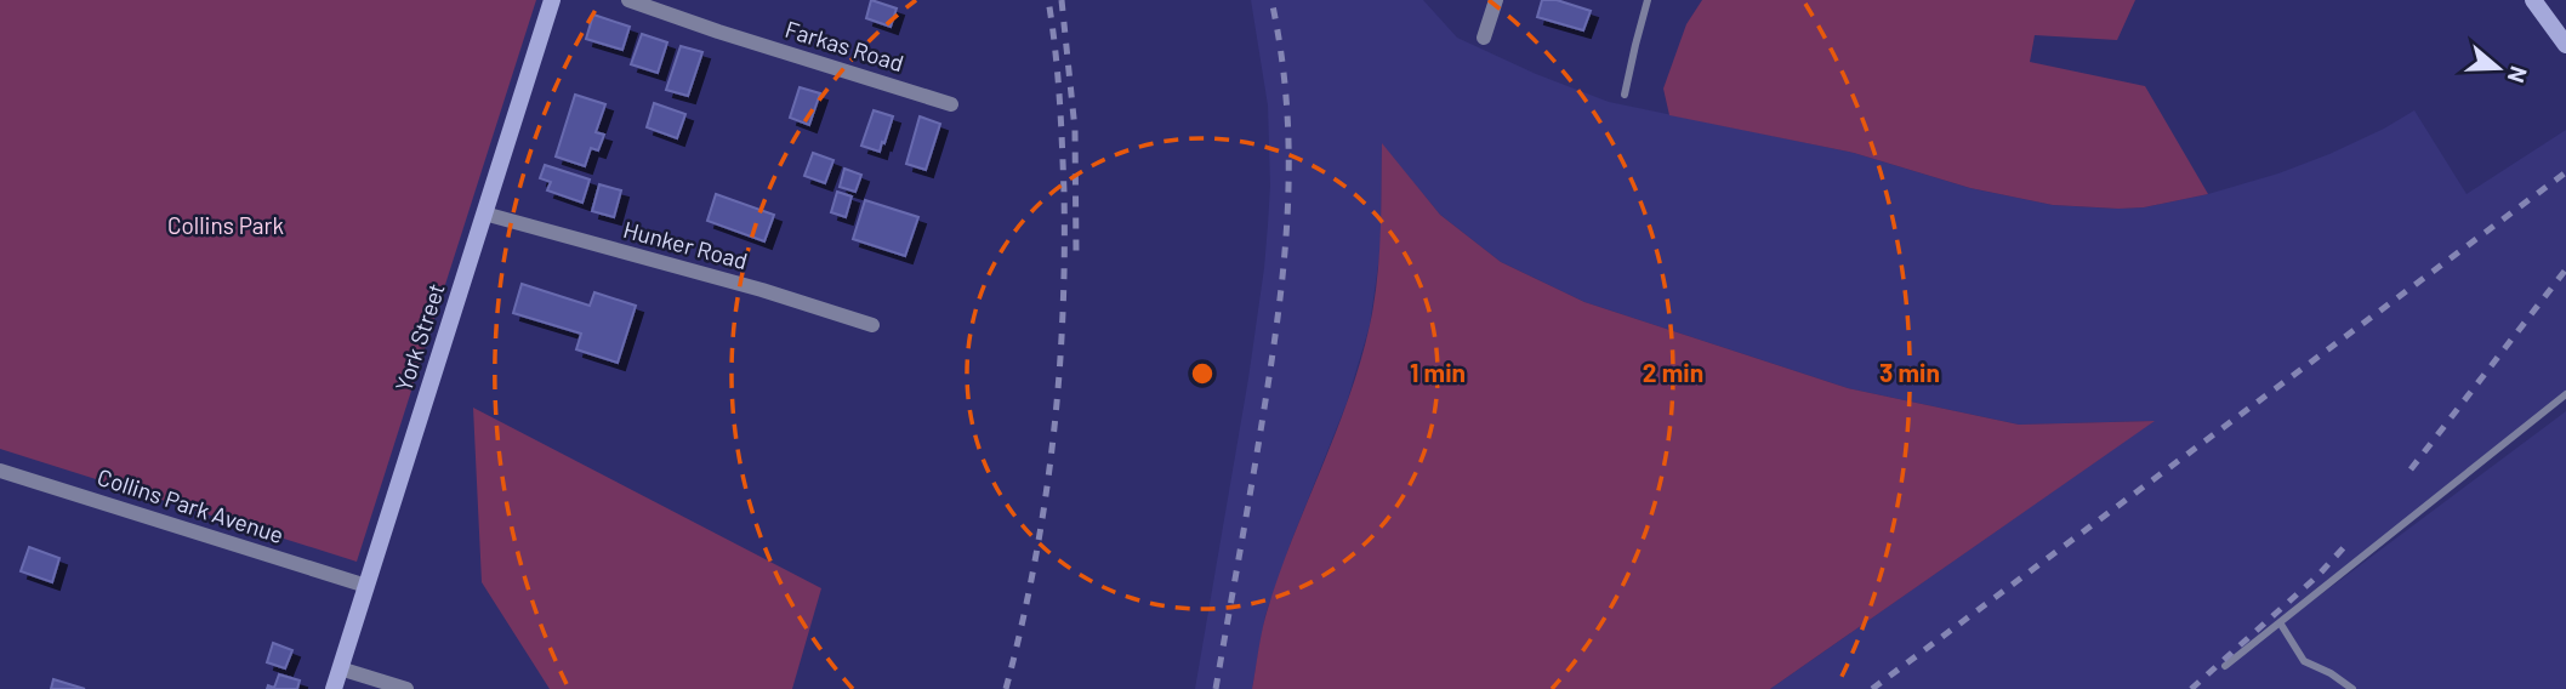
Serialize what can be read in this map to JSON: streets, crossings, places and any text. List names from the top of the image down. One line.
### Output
{"streets":{"street":["Farkas Road","Hunker Road","York Street","Collins Park Avenue"]},"crossings":[["Hunker Road","York Street"],["York Street","Collins Park Avenue"]],"parks":["Collins Park"],"north":"right","rings":["1 min","2 min","3 min"]}
